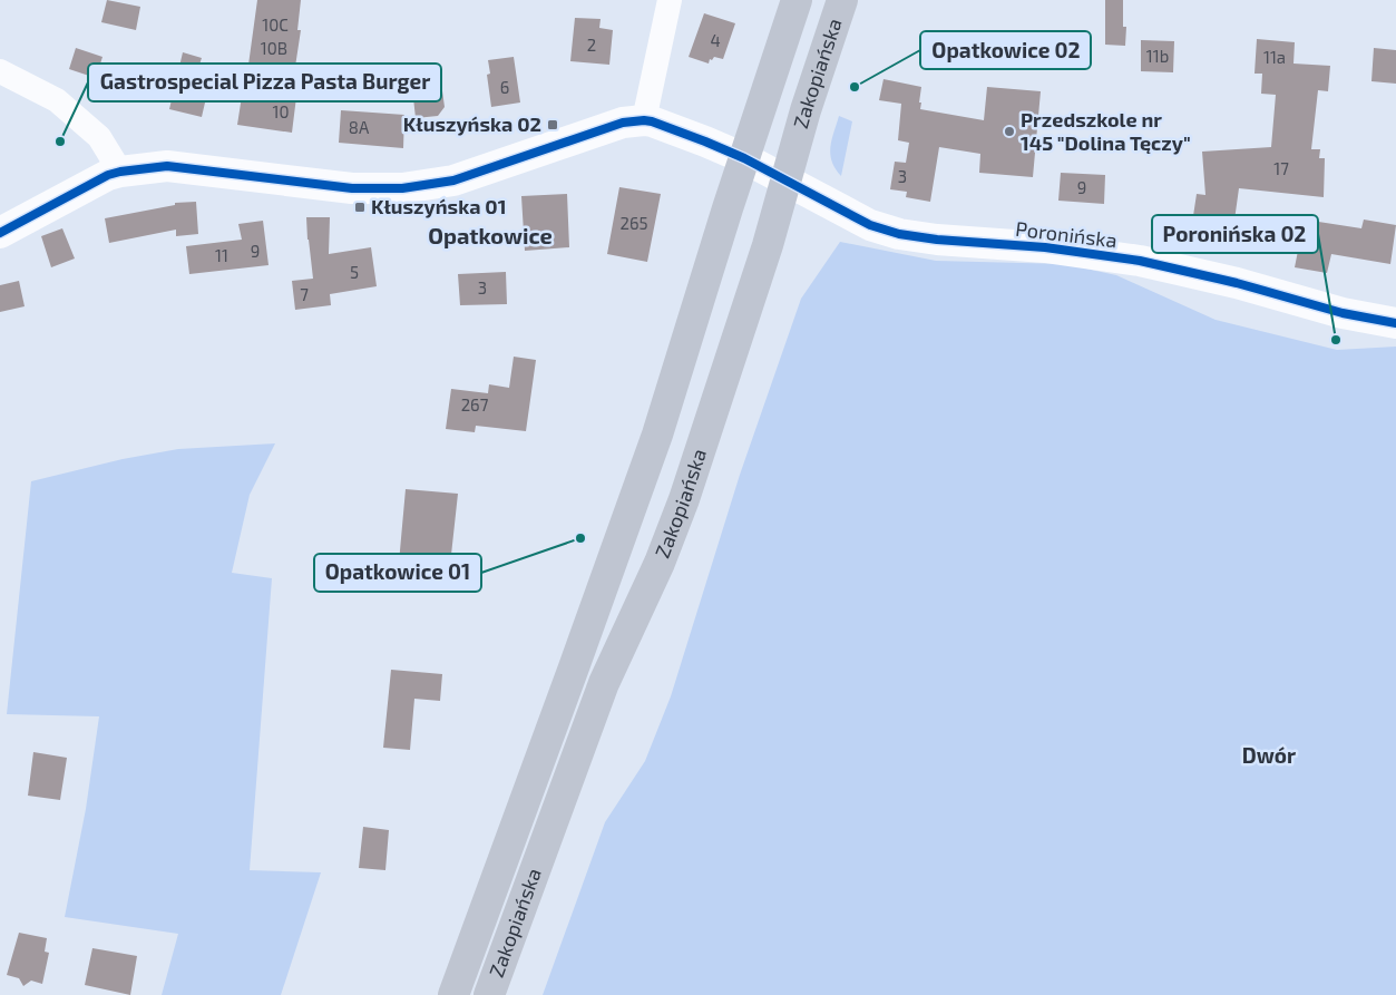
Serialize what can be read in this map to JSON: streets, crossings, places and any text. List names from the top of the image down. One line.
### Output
{"streets":{"highway":["Zakopiańska"],"street":["Poronińska"]},"crossings":[["Zakopiańska","Poronińska"]],"districts":["Opatkowice","Dwór"],"places":{"other":["Opatkowice 02","Przedszkole nr 145 \"Dolina Tęczy\"","Gastrospecial Pizza Pasta Burger","Poronińska 02","Opatkowice 01"],"transit":["Kłuszyńska 02","Kłuszyńska 01"]},"house_numbers":["10C","4","2","10B","11b","11a","6","10","8A","17","3","9","265","9","11","5","3","7","267"]}
